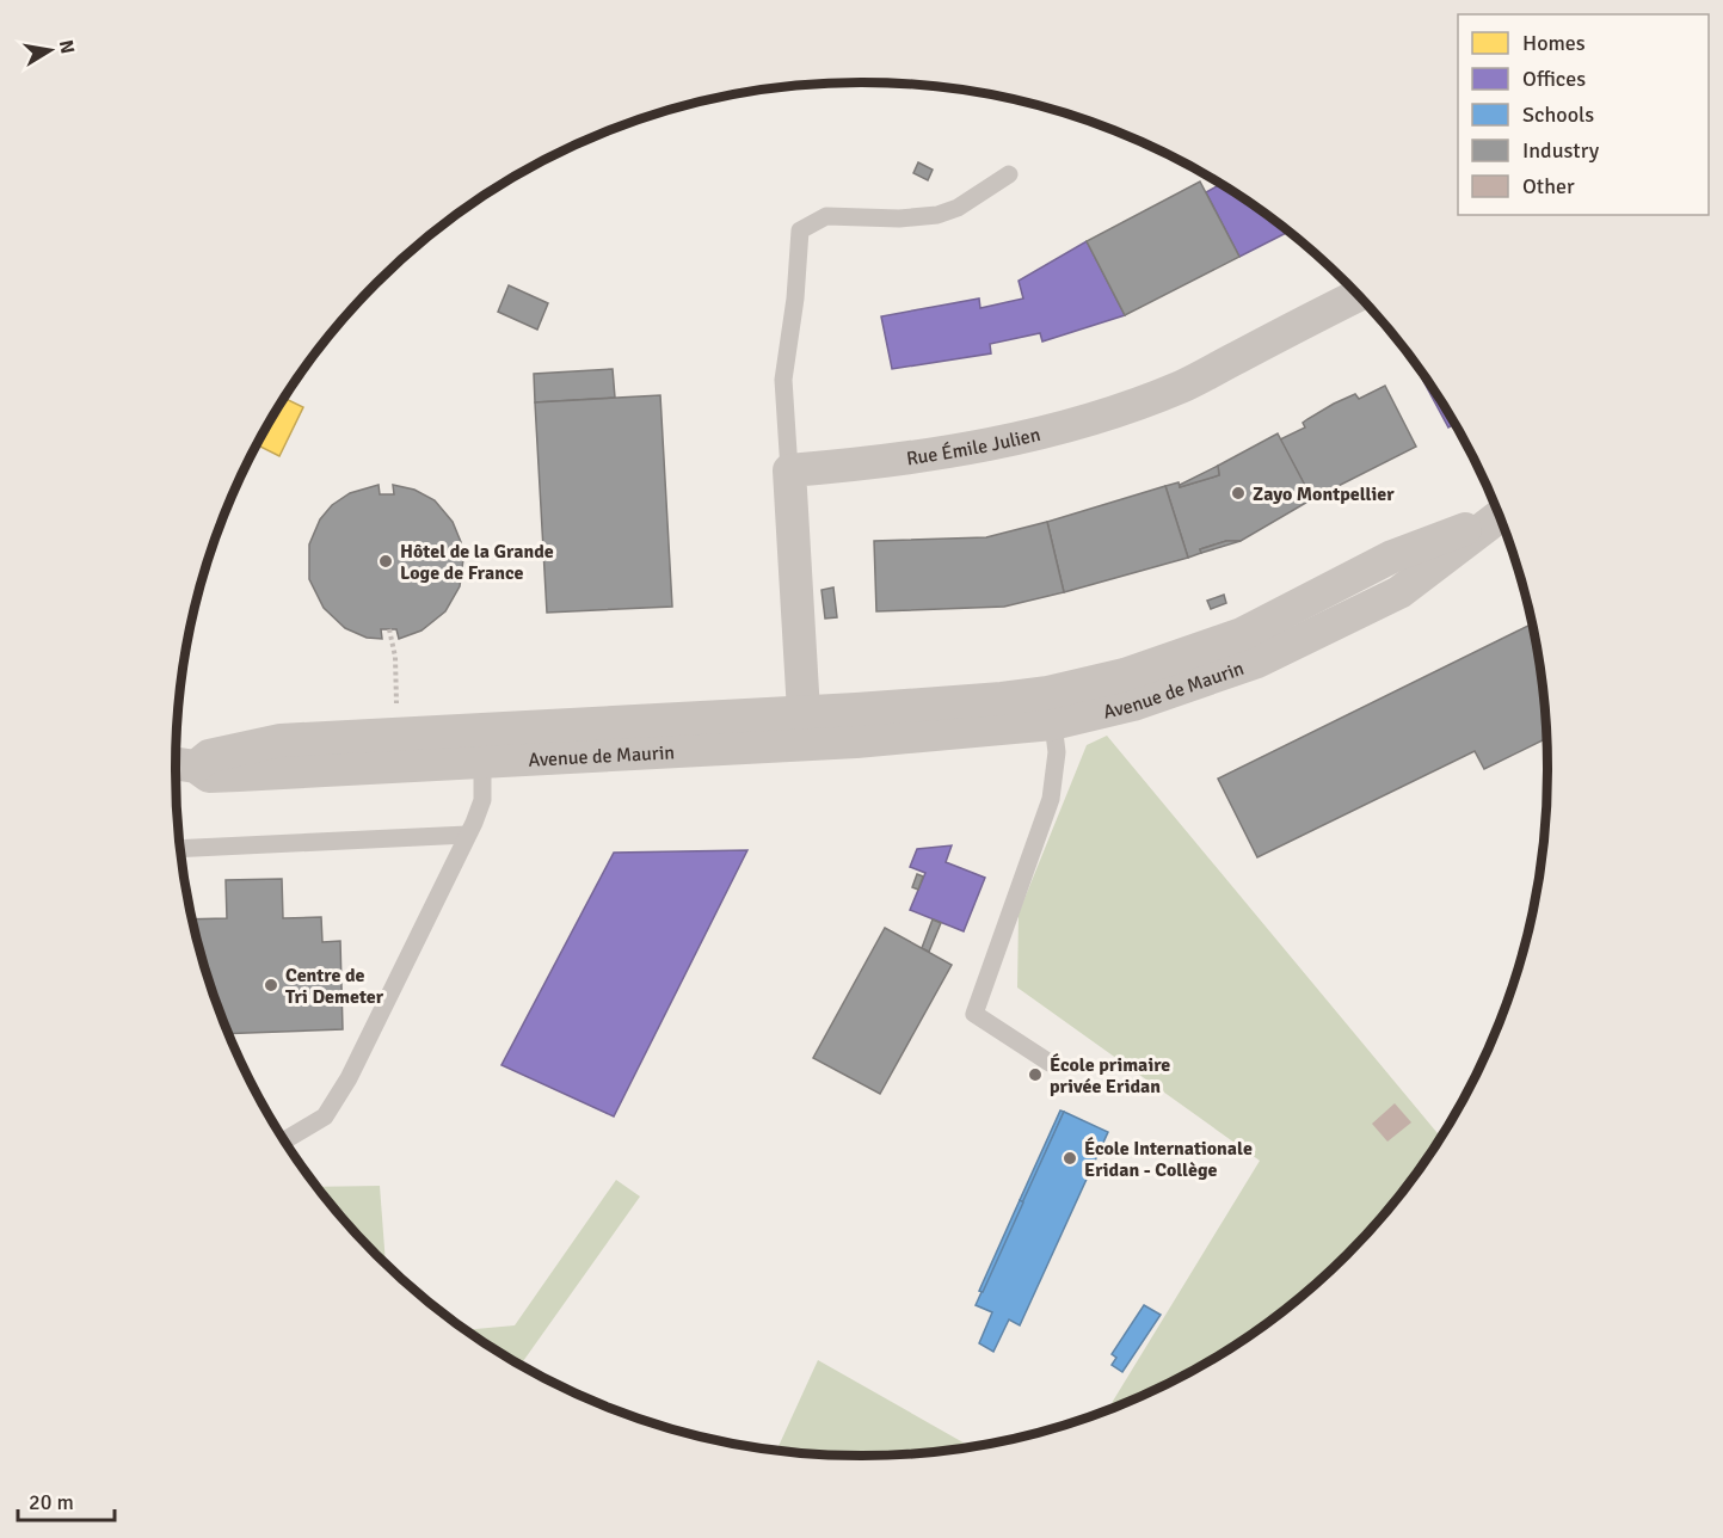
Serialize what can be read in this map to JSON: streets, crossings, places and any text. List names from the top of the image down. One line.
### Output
{"streets":{"street":["Rue Émile Julien","Avenue de Maurin"]},"places":["Zayo Montpellier","Hôtel de la Grande Loge de France","Centre de Tri Demeter","École primaire privée Eridan","École Internationale Eridan - Collège"],"legend":["Homes","Offices","Schools","Industry","Other"],"scale_bar":"20 m","north":"right"}
